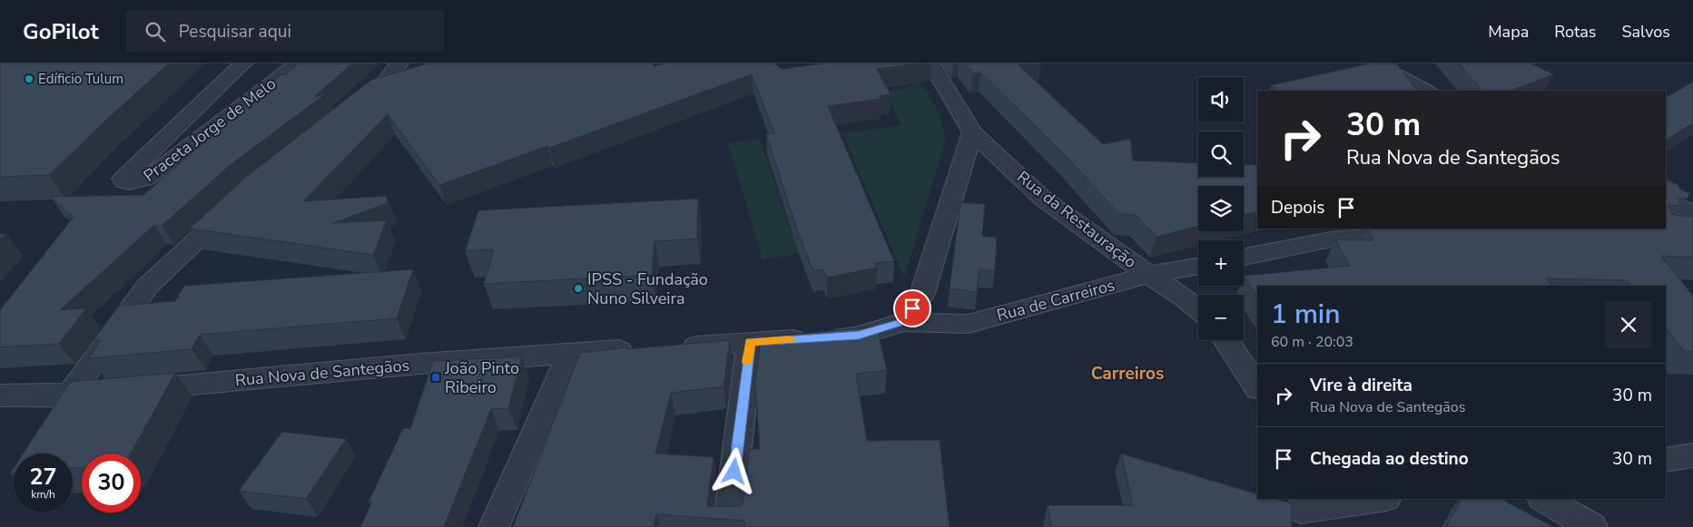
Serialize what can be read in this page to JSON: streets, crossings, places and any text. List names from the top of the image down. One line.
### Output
{"streets":{"street":["Praceta Jorge de Melo","Rua da Restauração","Rua de Carreiros","Rua Nova de Santegãos"]},"crossings":[["Rua da Restauração","Rua de Carreiros"]],"districts":["Carreiros"],"places":{"other":["Edíficio Tulum","IPSS - Fundação Nuno Silveira"],"transit":["João Pinto Ribeiro"]},"page":{"header":"GoPilot","search":"Pesquisar aqui","nav":["Mapa","Rotas","Salvos"],"map_buttons":["+","−"],"turn":["30 m","Rua Nova de Santegãos"],"then":"Depois","heading":["1 min","60 m · 20:03"],"list":[{"name":"Vire à direita","note":"Rua Nova de Santegãos","value":"30 m"},{"name":"Chegada ao destino","value":"30 m"}],"speed":"27 km/h","limit":"30"}}
